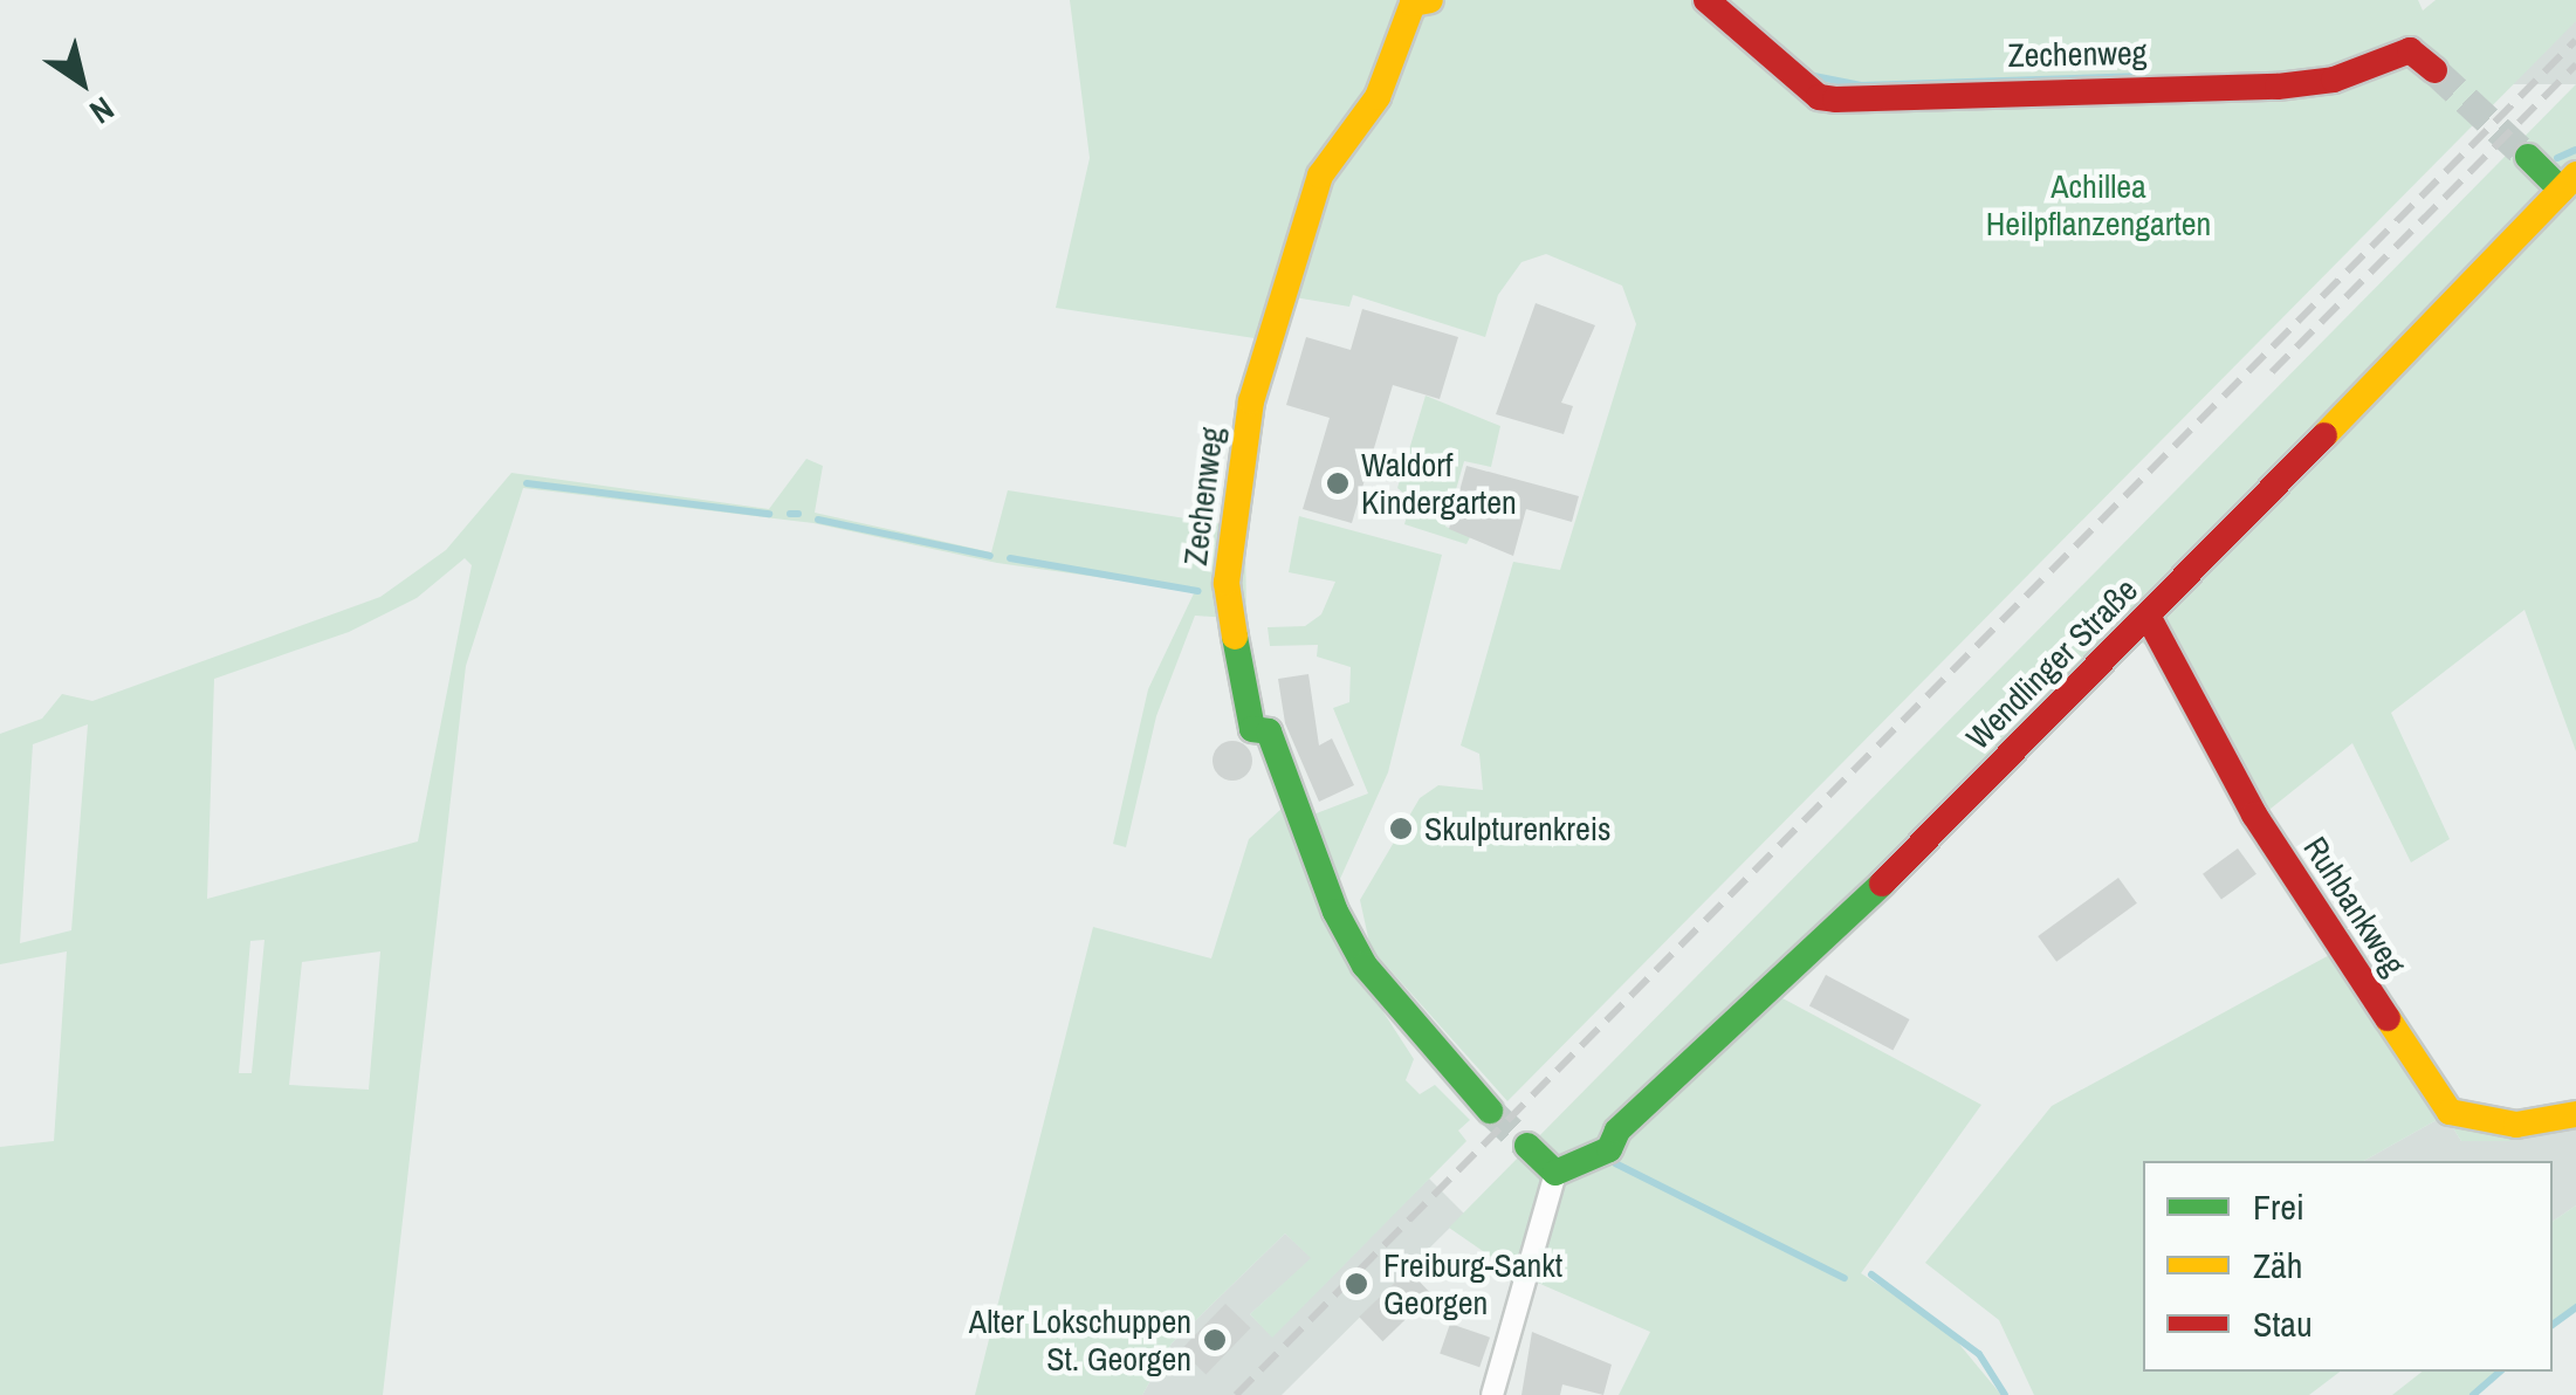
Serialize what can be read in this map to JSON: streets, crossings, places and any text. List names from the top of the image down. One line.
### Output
{"streets":{"street":["Zechenweg","Wendlinger Straße","Ruhbankweg"]},"crossings":[["Wendlinger Straße","Ruhbankweg"]],"parks":["Achillea Heilpflanzengarten"],"places":["Waldorf Kindergarten","Skulpturenkreis","Freiburg-Sankt Georgen","Alter Lokschuppen St. Georgen"],"legend":["Frei","Zäh","Stau"],"north":"bottom right"}
